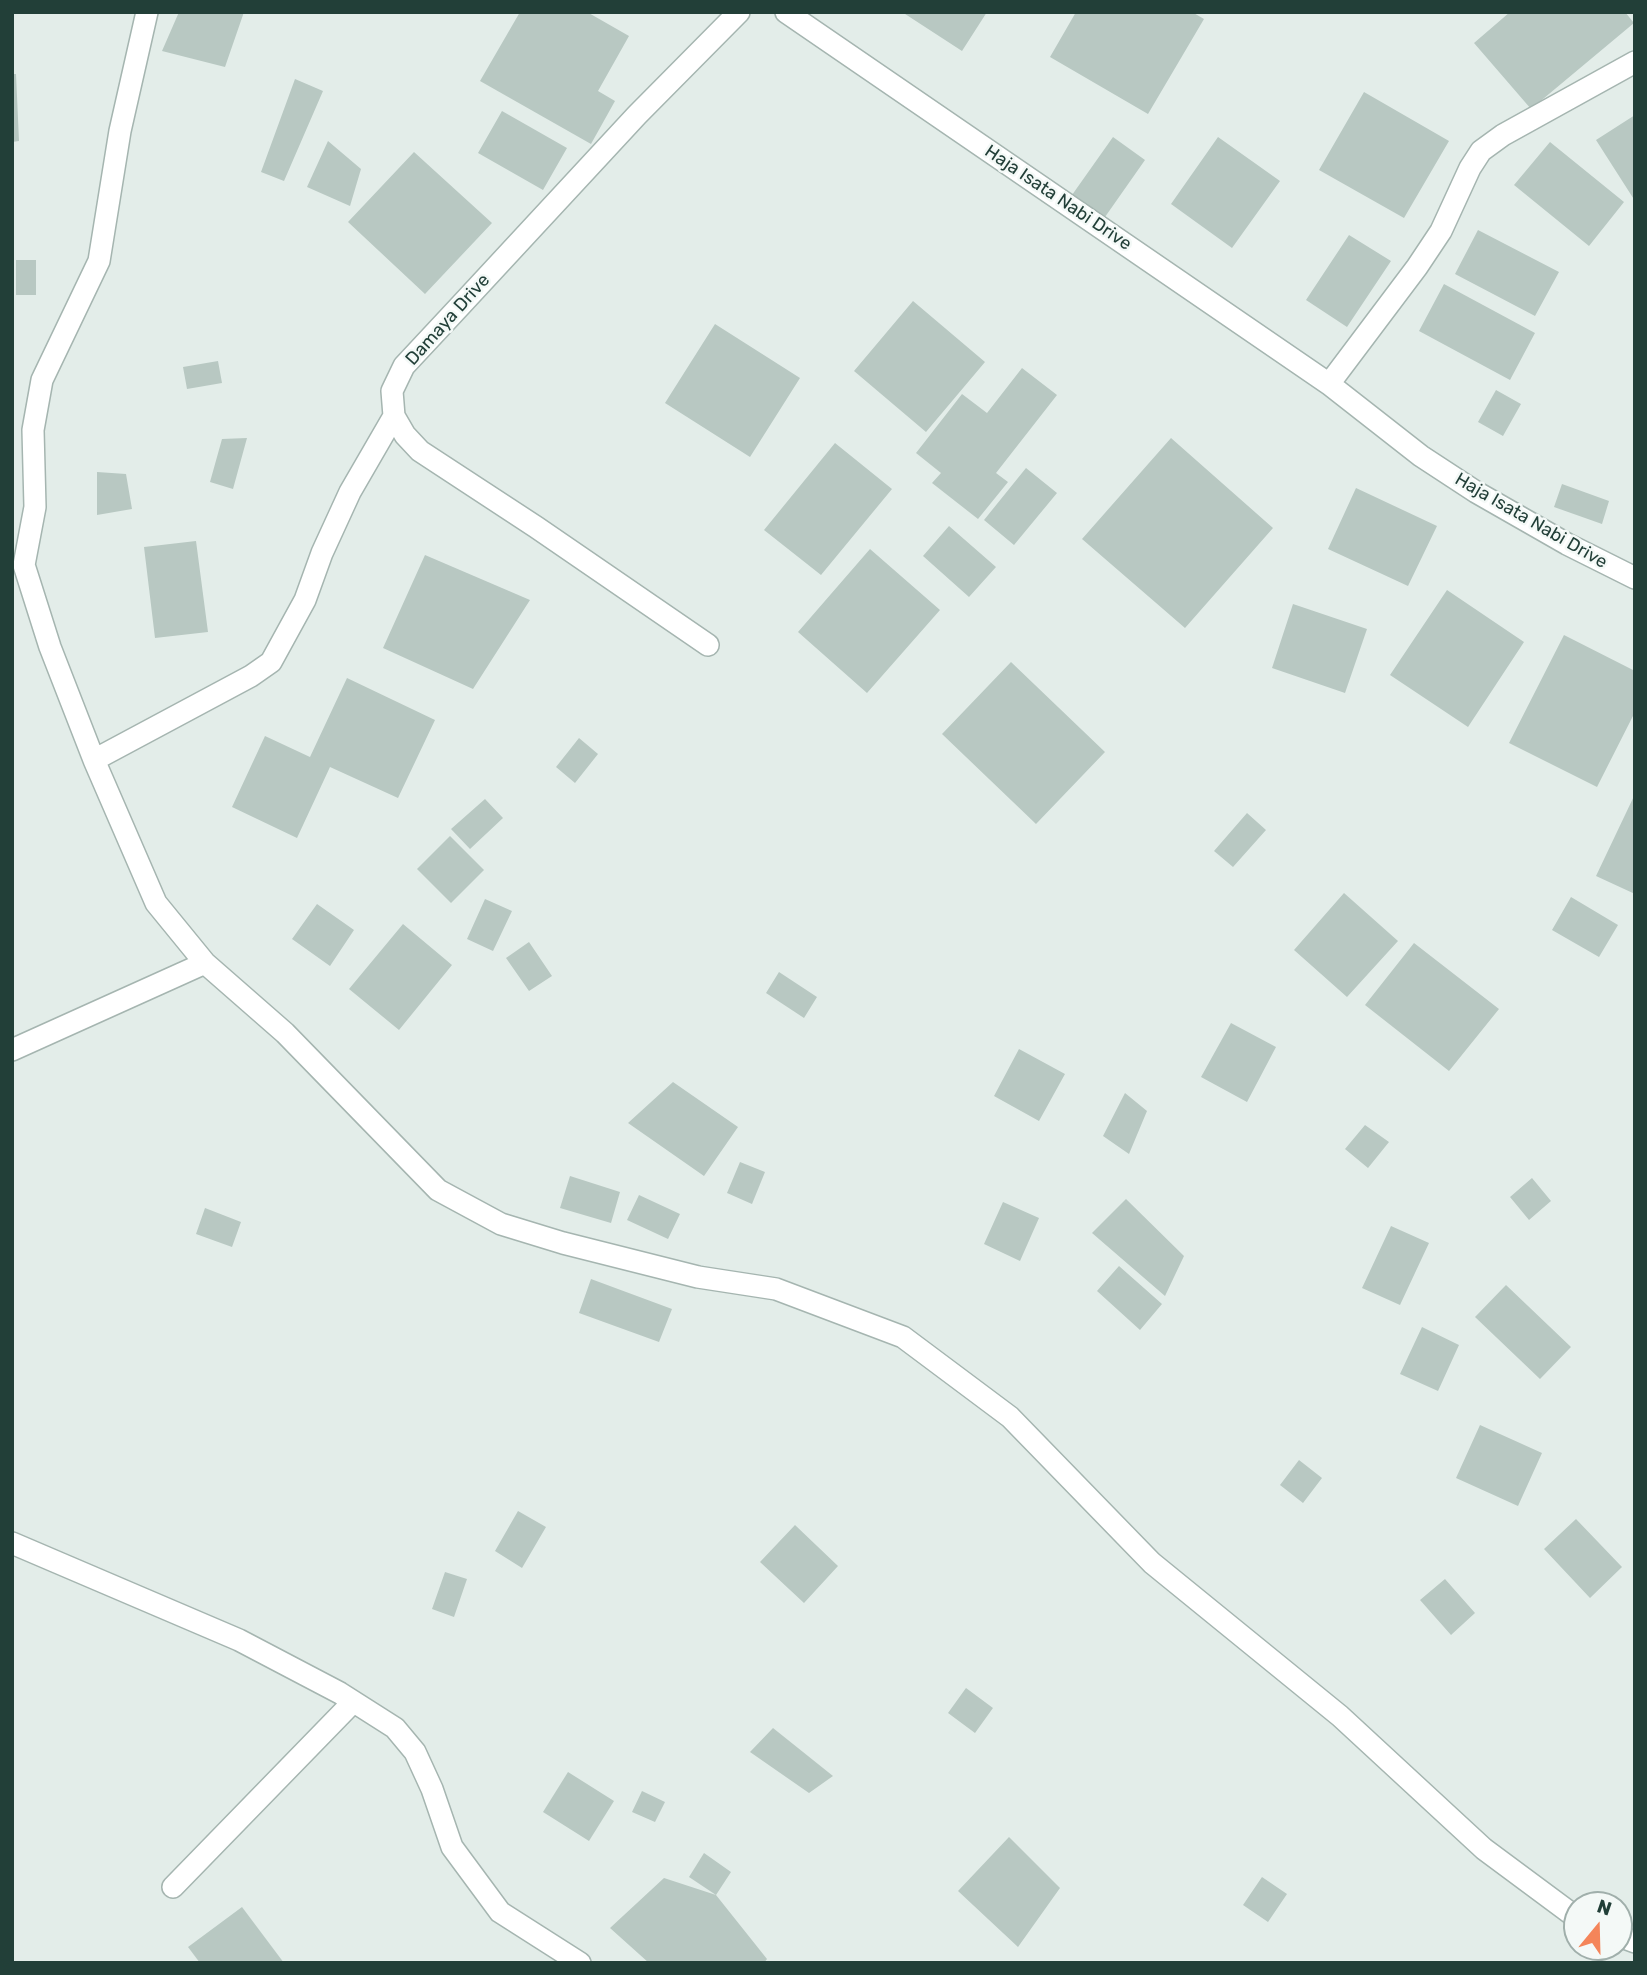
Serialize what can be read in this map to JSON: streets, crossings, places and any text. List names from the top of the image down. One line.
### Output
{"streets":{"street":["Haja Isata Nabi Drive","Damaya Drive"]},"north":"top"}
